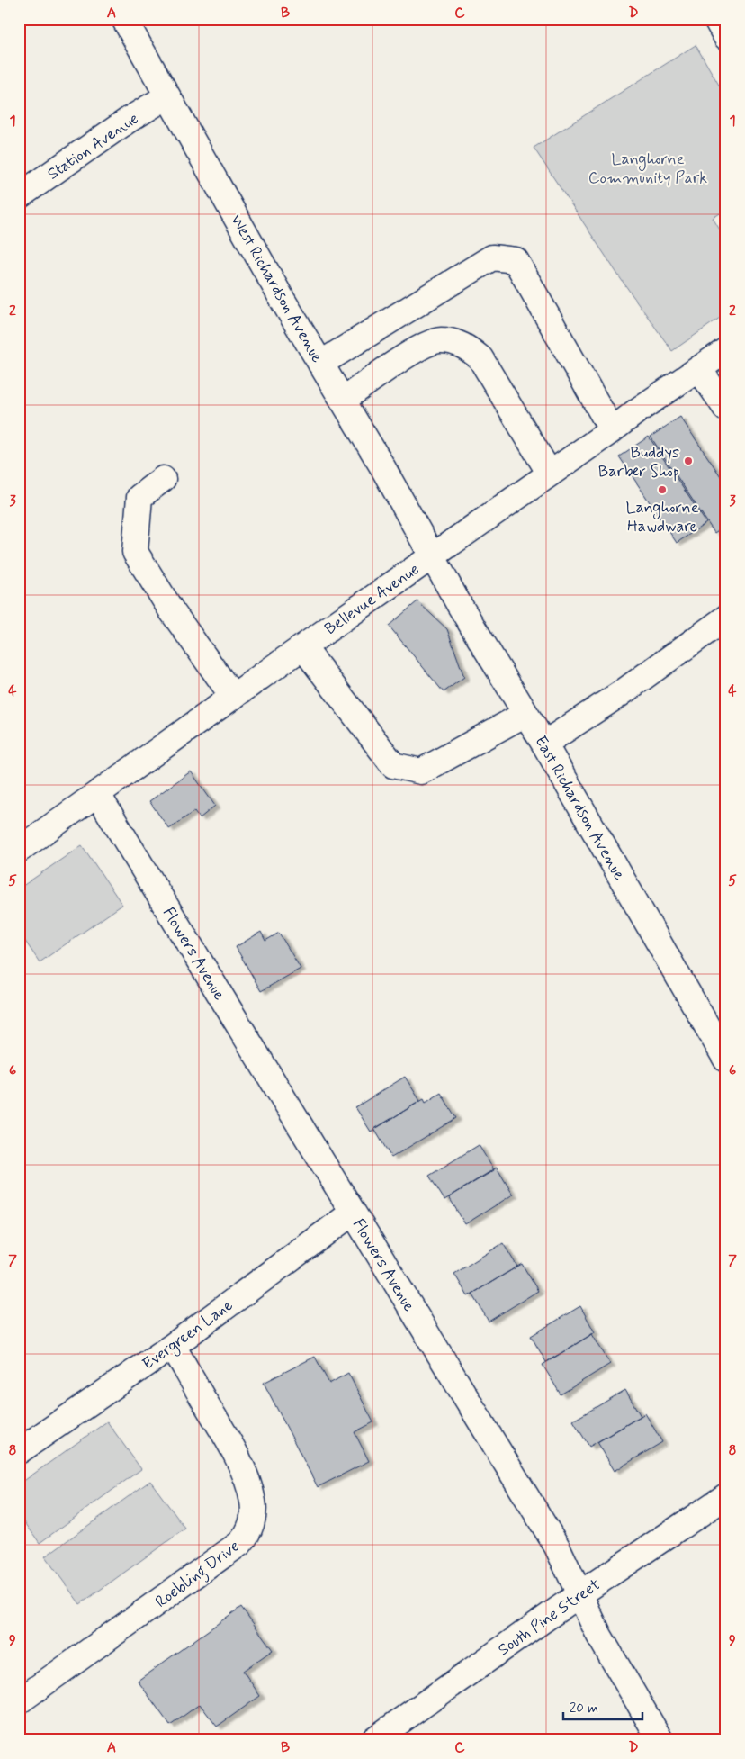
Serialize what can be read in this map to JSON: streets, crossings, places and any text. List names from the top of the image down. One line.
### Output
{"streets":{"street":["Station Avenue","West Richardson Avenue","Bellevue Avenue","East Richardson Avenue","Flowers Avenue","Evergreen Lane","Roebling Drive","South Pine Street"]},"crossings":[["Station Avenue","West Richardson Avenue"],["West Richardson Avenue","Bellevue Avenue"],["West Richardson Avenue","East Richardson Avenue"],["Bellevue Avenue","East Richardson Avenue"],["Bellevue Avenue","Flowers Avenue"],["Flowers Avenue","Evergreen Lane"],["Flowers Avenue","South Pine Street"],["Evergreen Lane","Roebling Drive"]],"parks":["Langhorne Community Park"],"places":["Buddys Barber Shop","Langhorne Hawdware"],"scale_bar":"20 m","grid":{"columns":["A","B","C","D"],"rows":["1","2","3","4","5","6","7","8","9"]}}
